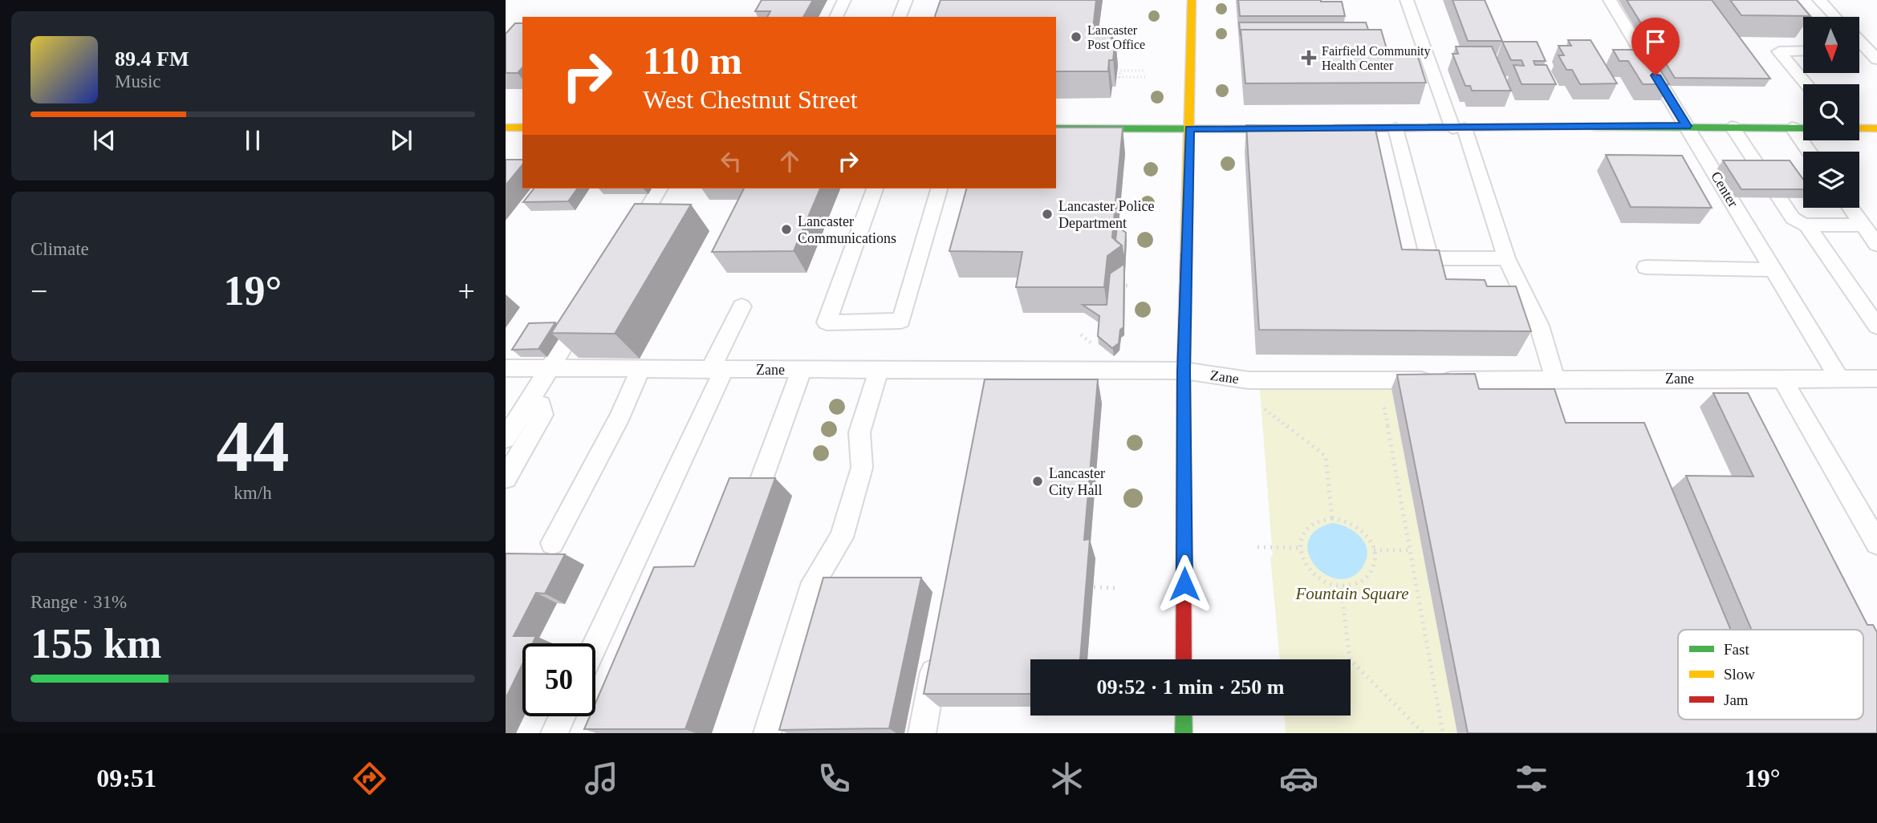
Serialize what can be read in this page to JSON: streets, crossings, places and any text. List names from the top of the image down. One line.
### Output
{"streets":{"lane":["Center","Zane"]},"crossings":[["Center","Zane"]],"parks":["Fountain Square"],"places":{"other":["Lancaster Post Office","Lancaster Police Department","Lancaster Communications","Lancaster City Hall"],"health":["Fairfield Community Health Center"]},"legend":["Fast","Slow","Jam"],"north":"bottom","page":{"turn":["110 m","West Chestnut Street"],"song":["89.4 FM","Music"],"tile":["Climate",["44","km/h"],["Range · 31%","155 km"]],"heat":["−","19°","+"],"limit":"50","trip":"09:52 · 1 min · 250 m","tabs":["09:51","19°"]}}
